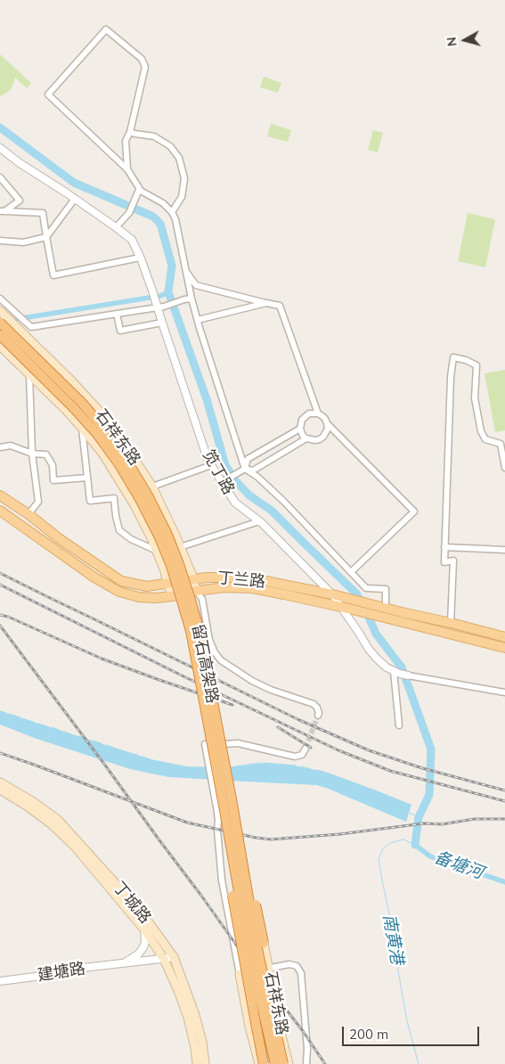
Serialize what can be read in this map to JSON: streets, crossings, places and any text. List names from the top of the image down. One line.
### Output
{"streets":{"highway":["留石高架路"],"main road":["石祥东路","丁兰路","丁城路"],"street":["笕丁路","建塘路"]},"crossings":[["石祥东路","丁兰路"],["笕丁路","丁兰路"],["丁城路","建塘路"]],"water":["备塘河","南黄港"],"scale_bar":"200 m","north":"left"}
